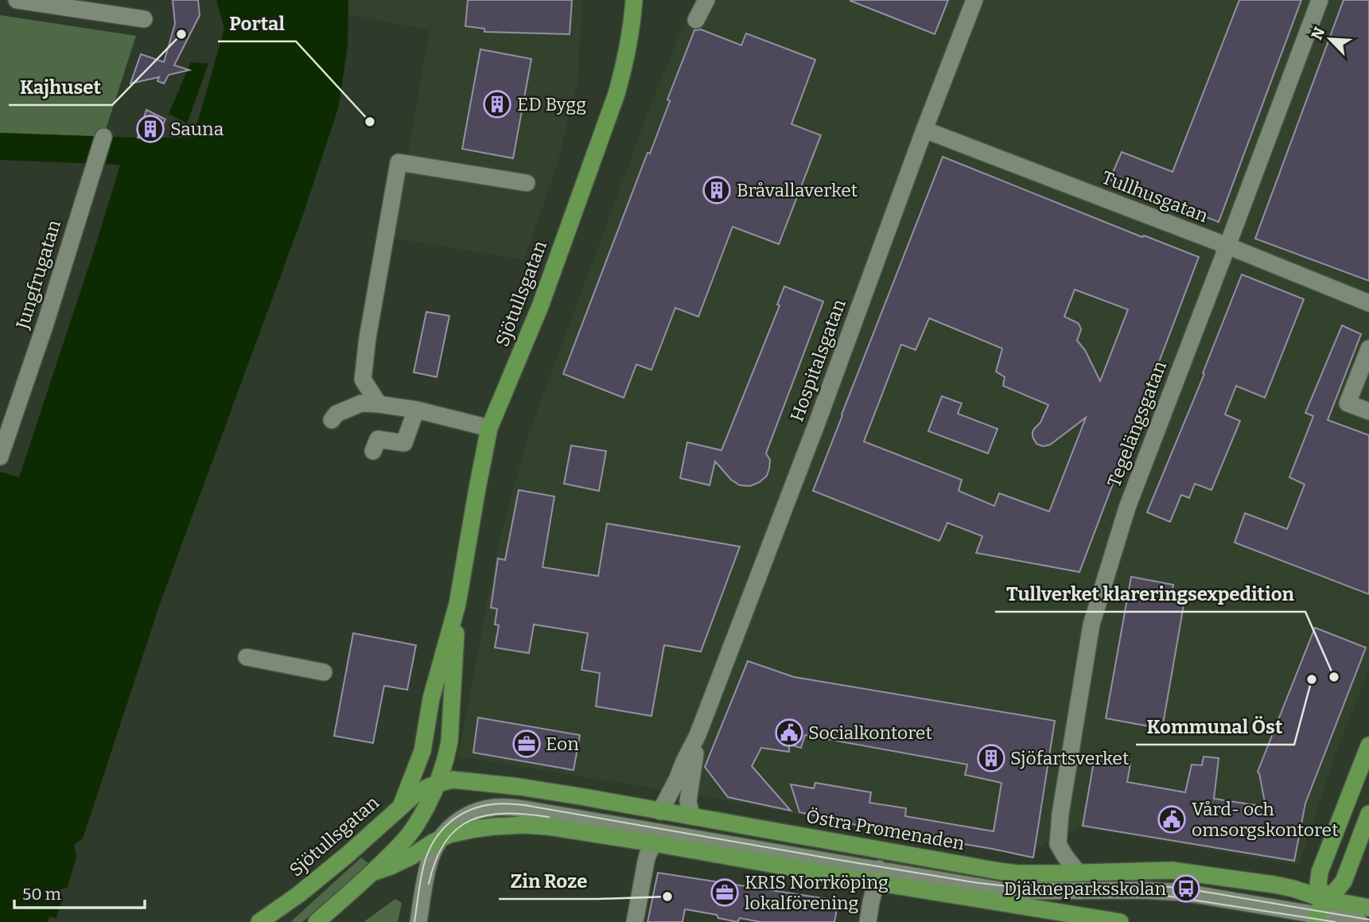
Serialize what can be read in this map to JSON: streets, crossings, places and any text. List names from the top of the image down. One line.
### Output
{"streets":{"main road":["Sjötullsgatan","Östra Promenaden"],"street":["Tullhusgatan","Jungfrugatan","Hospitalsgatan","Tegelängsgatan"]},"crossings":[["Tullhusgatan","Hospitalsgatan"],["Tullhusgatan","Tegelängsgatan"],["Sjötullsgatan","Östra Promenaden"],["Hospitalsgatan","Östra Promenaden"],["Tegelängsgatan","Östra Promenaden"]],"places":{"other":["Kajhuset","Portal","Tullverket klareringsexpedition","Kommunal Öst","Zin Roze"],"building":["ED Bygg","Sauna","Bråvallaverket","Sjöfartsverket"],"public building":["Socialkontoret","Vård- och omsorgskontoret"],"office":["Eon","KRIS Norrköping lokalförening"],"bus stop":["Djäkneparksskolan"]},"scale_bar":"50 m","north":"top left"}
